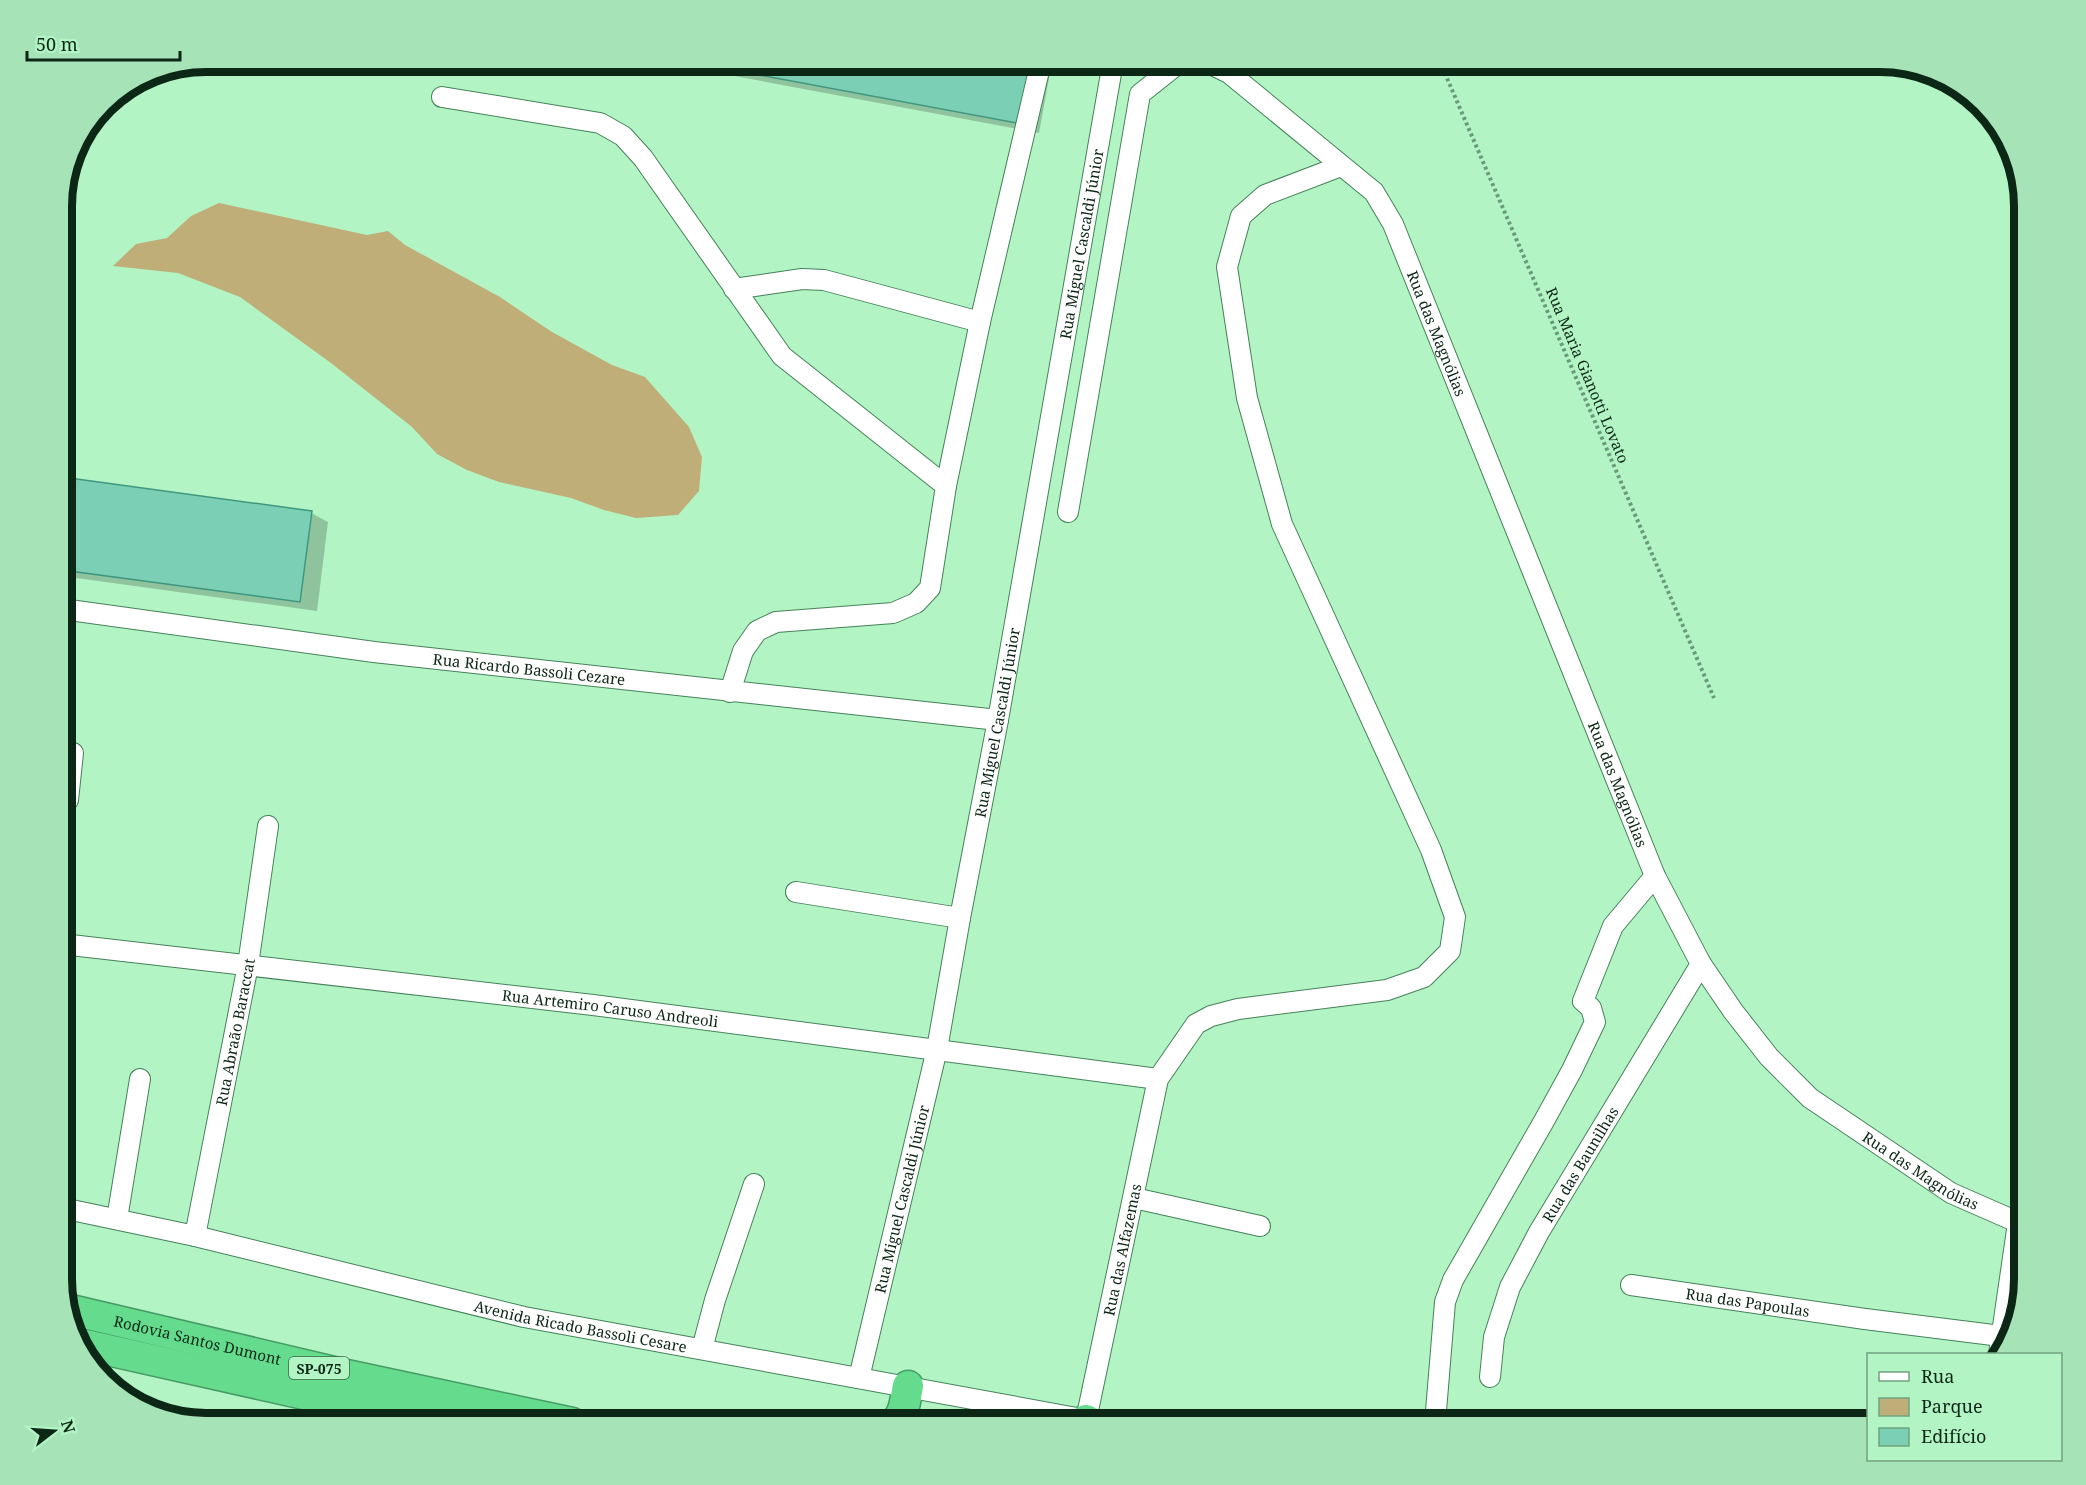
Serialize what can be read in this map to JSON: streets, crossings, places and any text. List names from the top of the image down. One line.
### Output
{"streets":{"highway":["Rodovia Santos Dumont","SP-075"],"street":["Rua Miguel Cascaldi Júnior","Rua das Magnólias","Rua Ricardo Bassoli Cezare","Rua Artemiro Caruso Andreoli","Rua Abraão Baraccat","Rua das Baunilhas","Rua das Alfazemas","Rua das Papoulas","Avenida Ricado Bassoli Cesare"],"path":["Rua Maria Gianotti Lovato"]},"crossings":[["Rua Miguel Cascaldi Júnior","Rua Ricardo Bassoli Cezare"],["Rua Miguel Cascaldi Júnior","Rua Artemiro Caruso Andreoli"],["Rua Miguel Cascaldi Júnior","Avenida Ricado Bassoli Cesare"],["Rua das Magnólias","Rua das Baunilhas"],["Rua Artemiro Caruso Andreoli","Rua Abraão Baraccat"],["Rua Artemiro Caruso Andreoli","Rua das Alfazemas"],["Rua Abraão Baraccat","Avenida Ricado Bassoli Cesare"]],"legend":["Rua","Parque","Edifício"],"scale_bar":"50 m","north":"right"}
